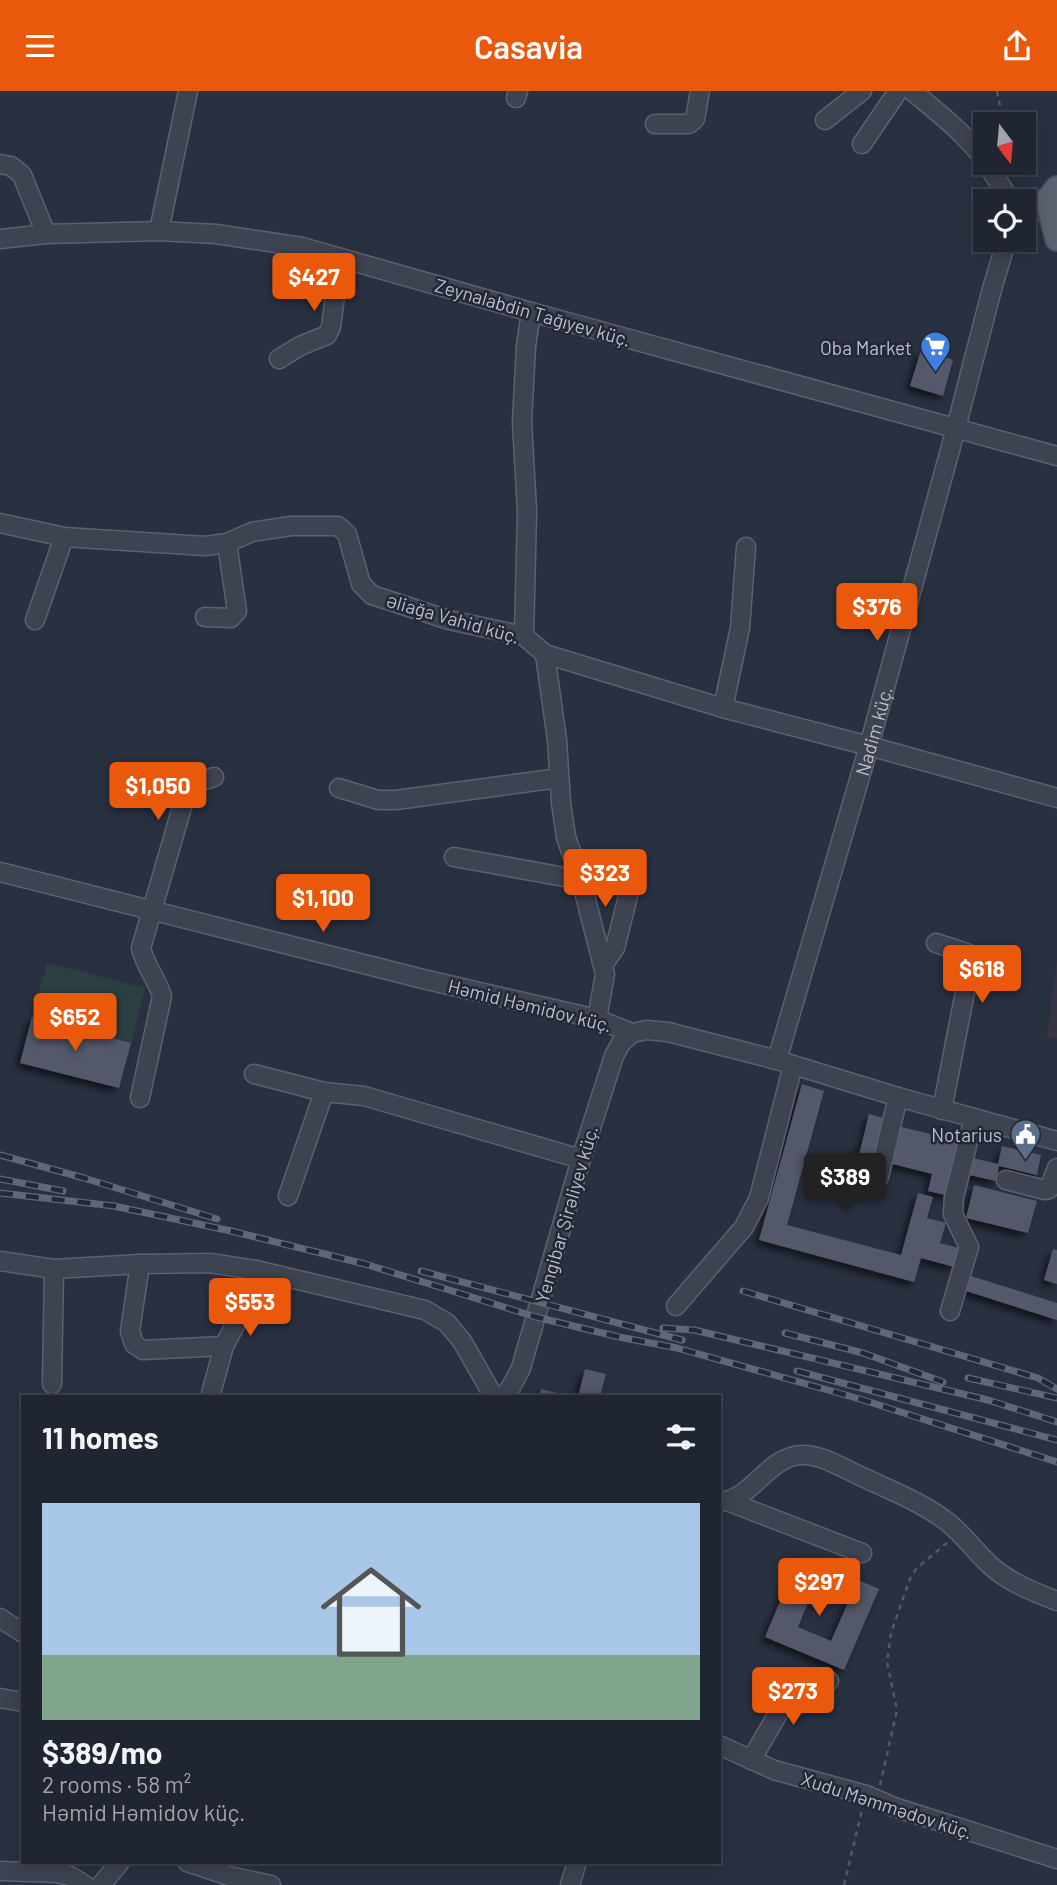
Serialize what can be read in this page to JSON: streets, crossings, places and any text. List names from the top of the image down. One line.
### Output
{"streets":{"street":["Zeynalabdin Tağıyev küç.","Əliağa Vahid küç.","Nadim küç.","Həmid Həmidov küç.","Yengibar Şirəliyev küç.","Xudu Məmmədov küç."]},"crossings":[["Zeynalabdin Tağıyev küç.","Nadim küç."],["Əliağa Vahid küç.","Nadim küç."],["Nadim küç.","Həmid Həmidov küç."],["Həmid Həmidov küç.","Yengibar Şirəliyev küç."]],"places":{"supermarket":["Oba Market"],"public building":["Notarius"]},"north":"bottom","page":{"header":"Casavia","price":["$427","$376","$1,050","$323","$1,100","$618","$652","$389","$553","$297","$273"],"heading":"11 homes","list":[{"name":"$389/mo","note":"2 rooms · 58 m² · Həmid Həmidov küç."}]}}
